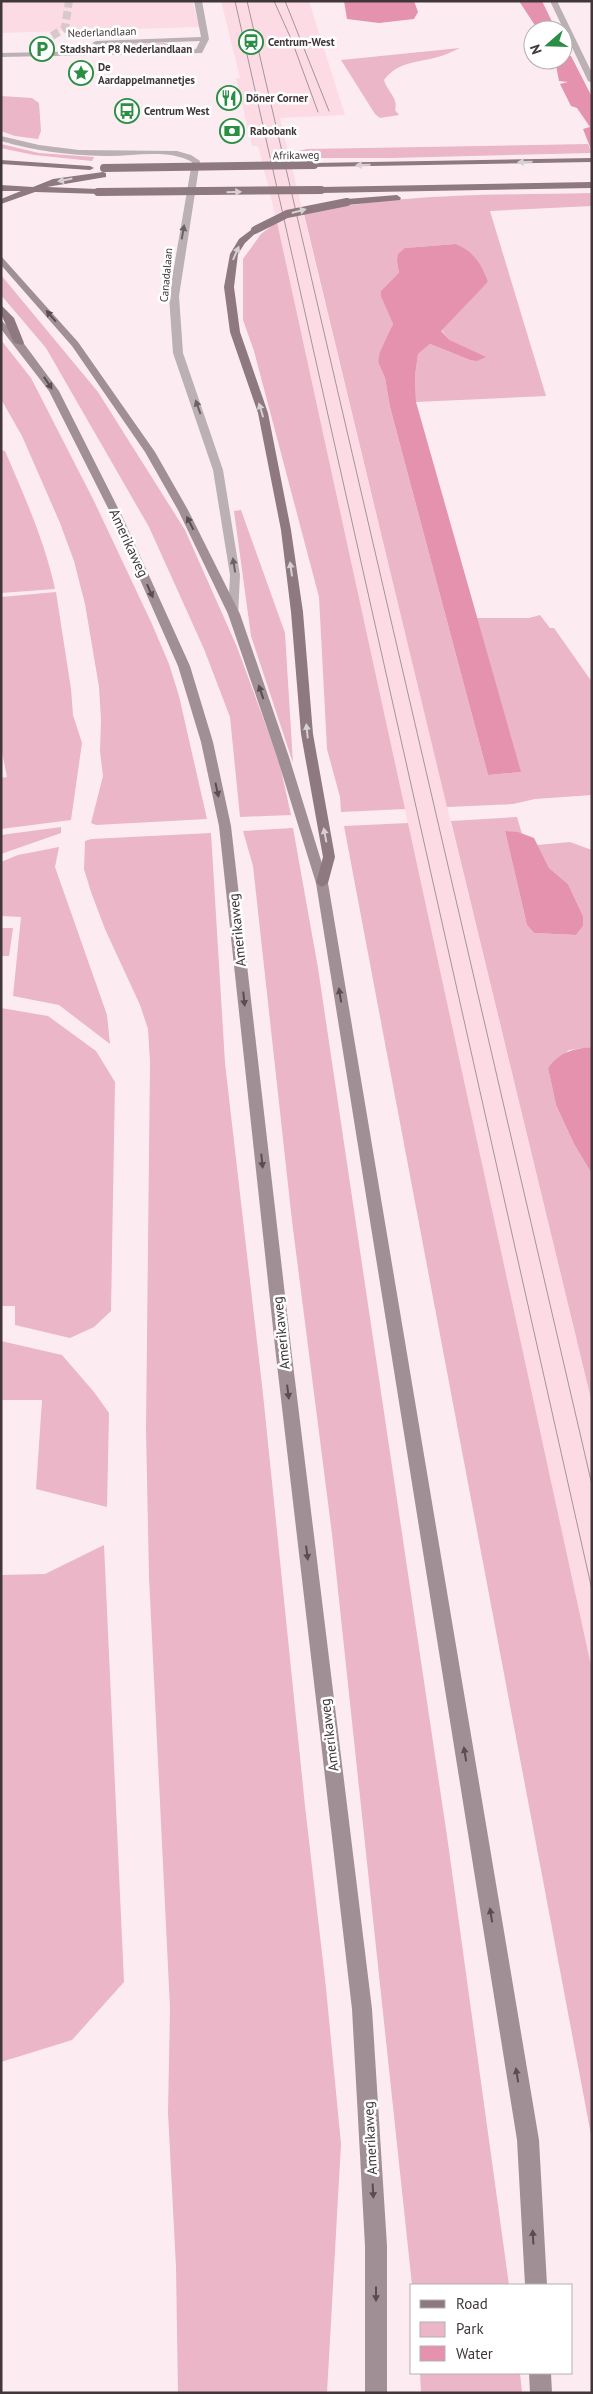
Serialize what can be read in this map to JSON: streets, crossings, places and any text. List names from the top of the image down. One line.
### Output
{"streets":{"main road":["Afrikaweg","Amerikaweg"],"street":["Nederlandlaan","Canadalaan"]},"one_way":["Canadalaan"],"places":{"station":["Centrum-West"],"parking":["Stadshart P8 Nederlandlaan"],"place":["De Aardappelmannetjes"],"restaurant":["Döner Corner"],"bus stop":["Centrum West"],"bank":["Rabobank"]},"legend":["Road","Park","Water"],"north":"left"}
